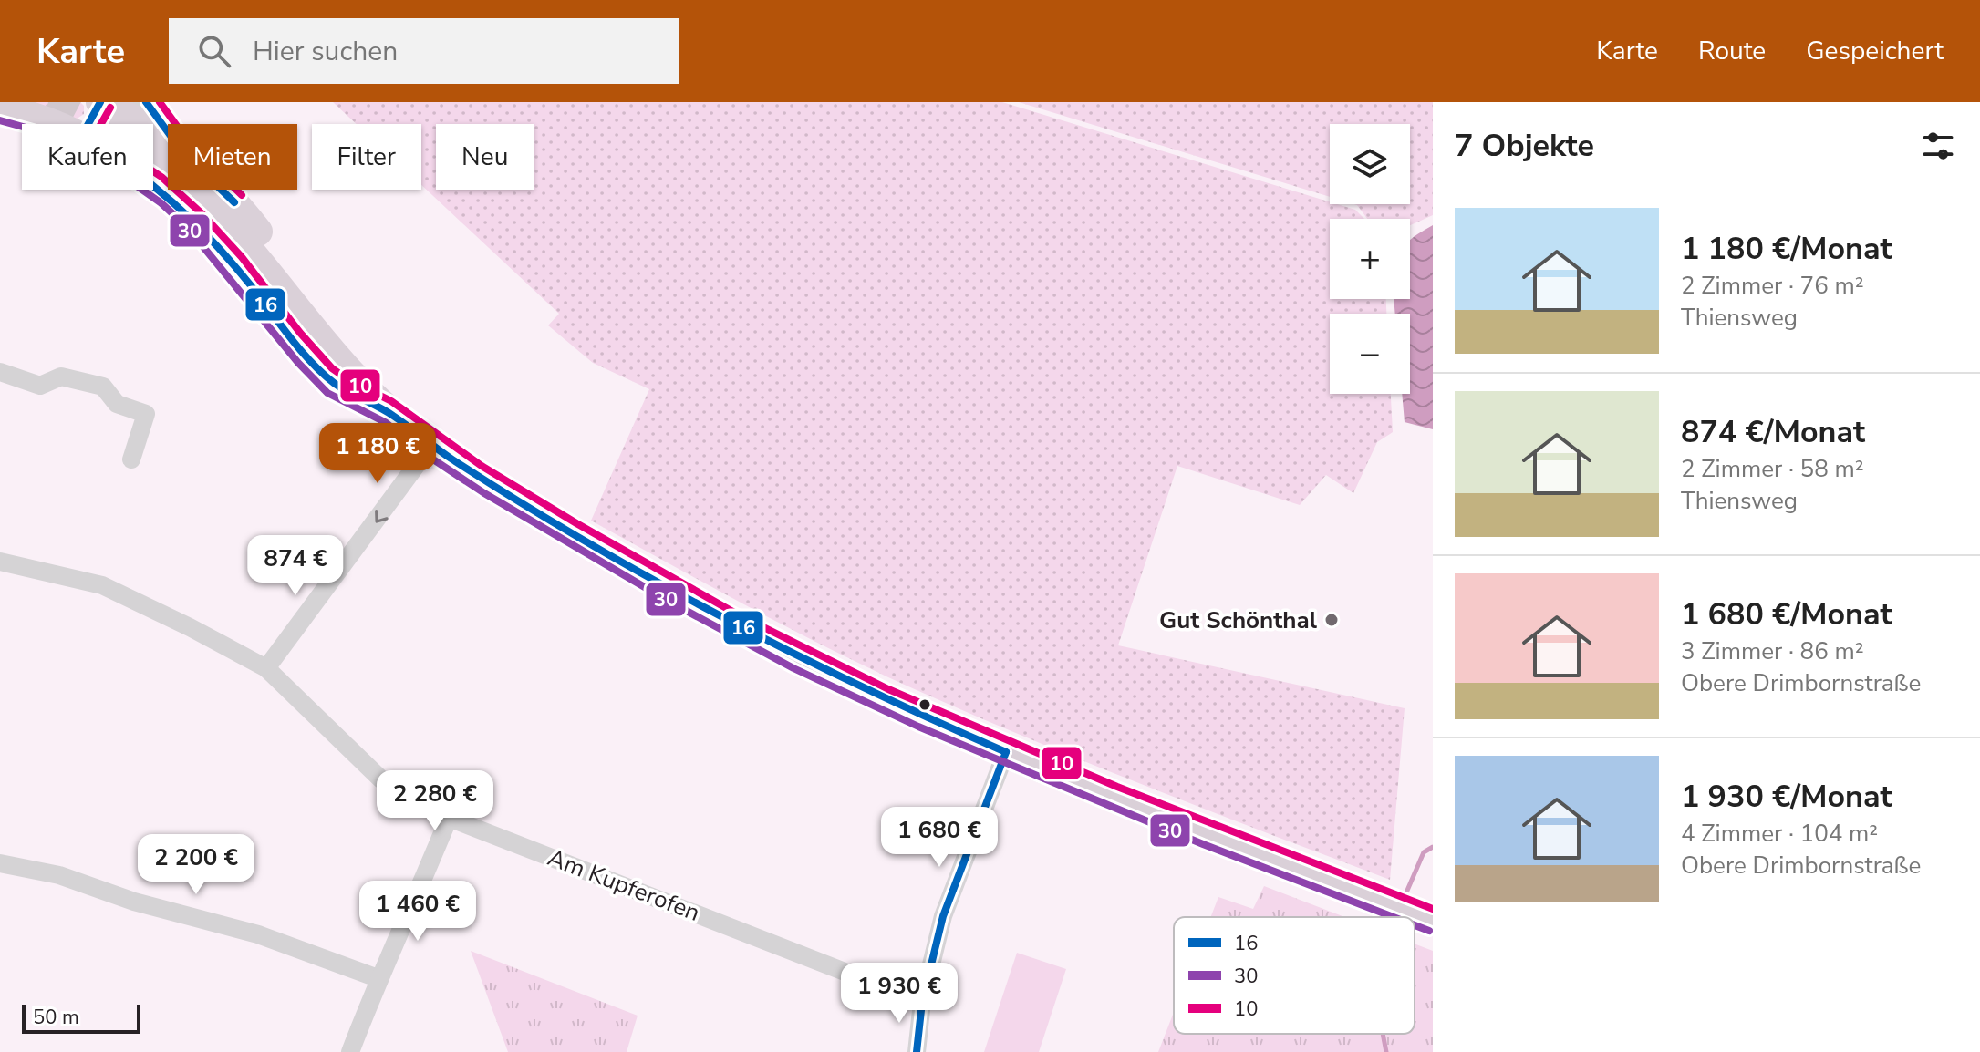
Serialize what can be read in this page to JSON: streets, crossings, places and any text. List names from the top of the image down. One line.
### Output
{"streets":{"street":["Am Kupferofen"]},"places":["Gut Schönthal"],"lines":["transit line 16","transit line 10","transit line 30"],"legend":["16","30","10"],"scale_bar":"50 m","page":{"header":"Karte","search":"Hier suchen","nav":["Karte","Route","Gespeichert"],"heading":"7 Objekte","map_buttons":["+","−"],"chip":["Kaufen","Mieten","Filter","Neu"],"list":[{"name":"1 180 €/Monat","note":"2 Zimmer · 76 m² · Thiensweg"},{"name":"874 €/Monat","note":"2 Zimmer · 58 m² · Thiensweg"},{"name":"1 680 €/Monat","note":"3 Zimmer · 86 m² · Obere Drimbornstraße"},{"name":"1 930 €/Monat","note":"4 Zimmer · 104 m² · Obere Drimbornstraße"}],"price":["1 180 €","874 €","2 280 €","1 680 €","2 200 €","1 460 €","1 930 €"],"scale":"50 m"}}
